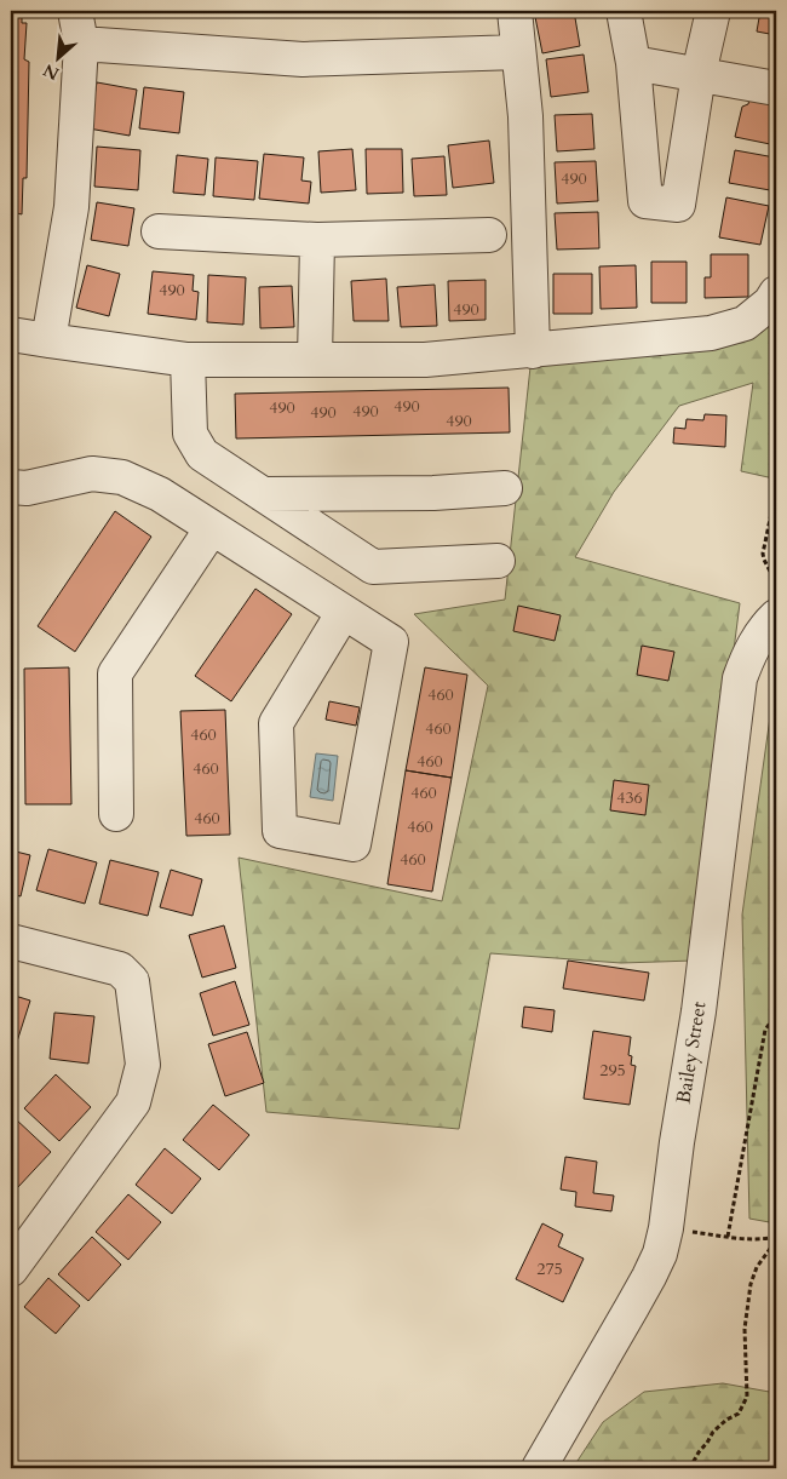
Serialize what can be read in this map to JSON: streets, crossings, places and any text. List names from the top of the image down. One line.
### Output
{"streets":{"street":["Bailey Street"]},"house_numbers":["490","490","490","490","490","490","490","490","460","460","460","460","460","460","436","460","460","460","295","275"],"north":"bottom left"}
